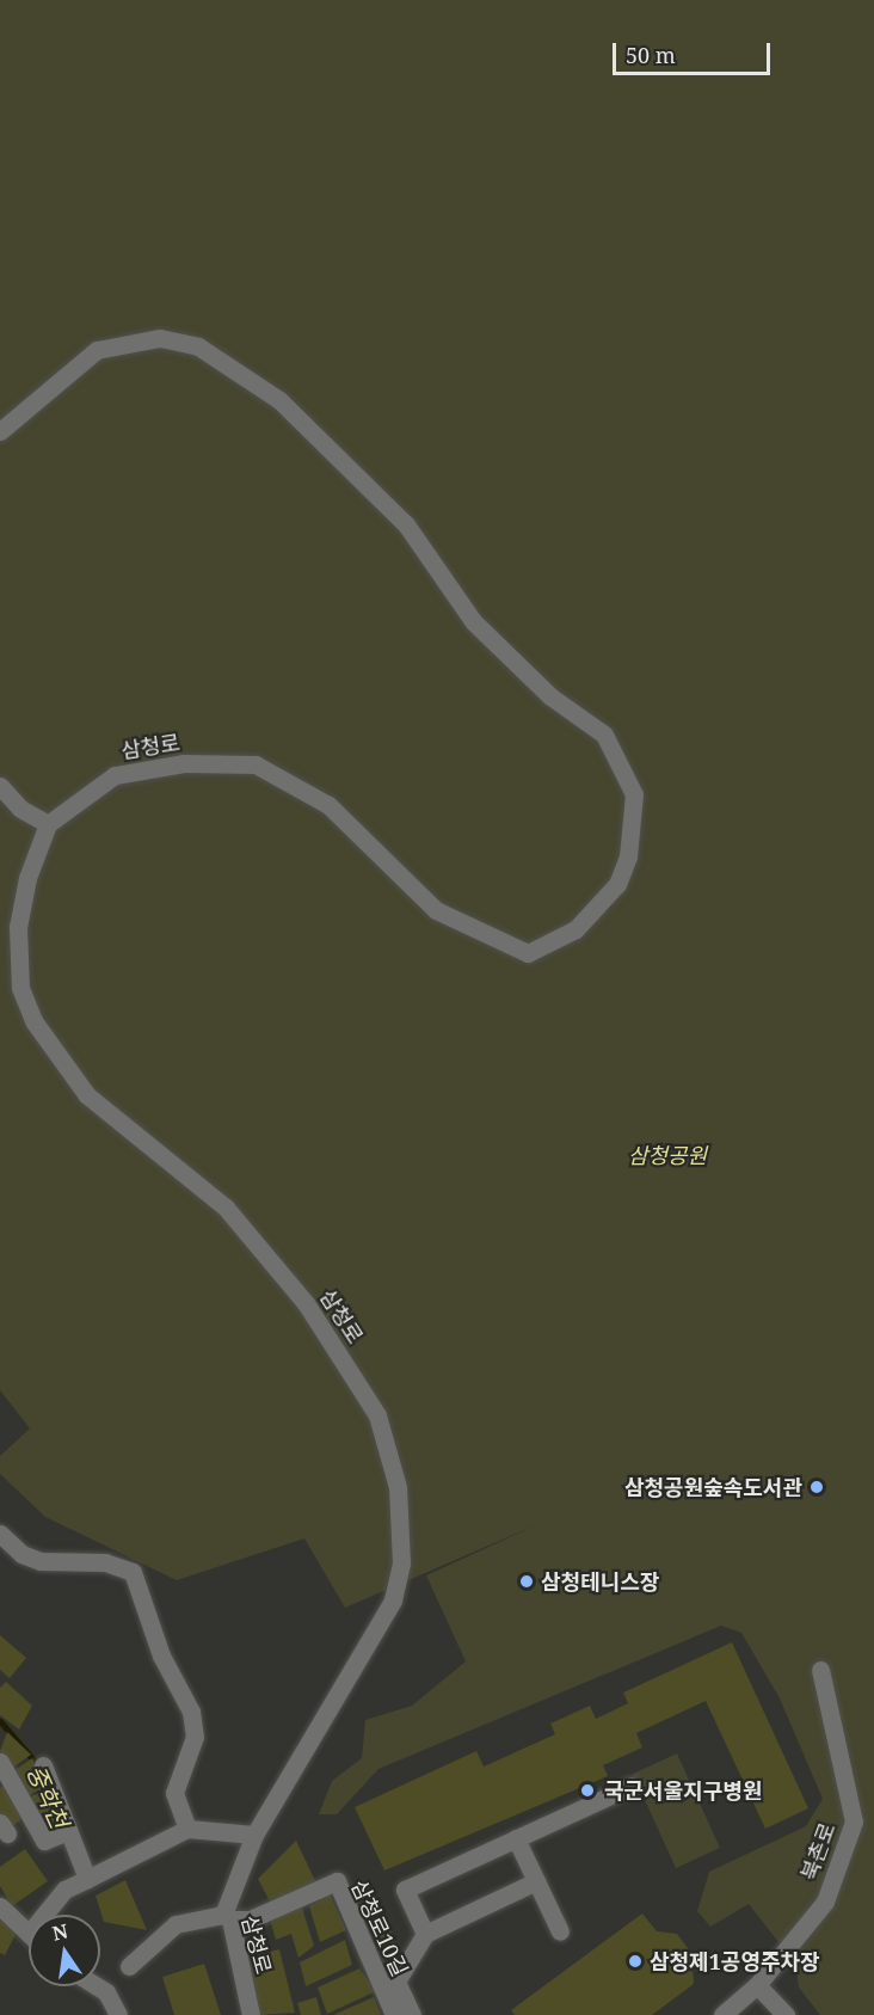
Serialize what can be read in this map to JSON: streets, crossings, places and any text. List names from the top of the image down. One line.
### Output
{"streets":{"street":["삼청로","북촌로","삼청로10길"]},"crossings":[["삼청로","삼청로10길"]],"water":["중학천"],"parks":["삼청공원"],"places":["삼청공원숲속도서관","삼청테니스장","국군서울지구병원","삼청제1공영주차장"],"scale_bar":"50 m","north":"top"}
